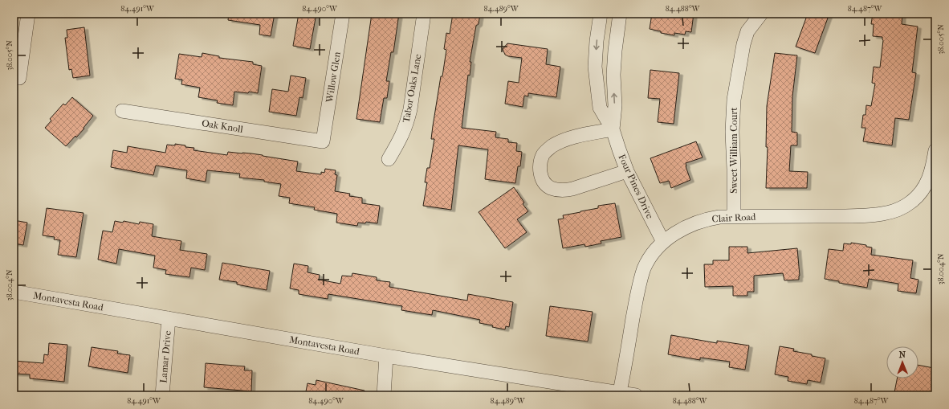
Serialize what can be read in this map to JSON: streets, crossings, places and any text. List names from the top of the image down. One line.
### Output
{"streets":{"street":["Willow Glen","Tabor Oaks Lane","Oak Knoll","Sweet William Court","Four Pines Drive","Clair Road","Montavesta Road","Lamar Drive"]},"crossings":[["Willow Glen","Oak Knoll"],["Sweet William Court","Clair Road"],["Four Pines Drive","Clair Road"],["Clair Road","Montavesta Road"],["Montavesta Road","Lamar Drive"]],"north":"top","coordinates":["84.491°W","84.490°W","84.489°W","84.488°W","84.487°W","38.005°N","38.004°N"]}
